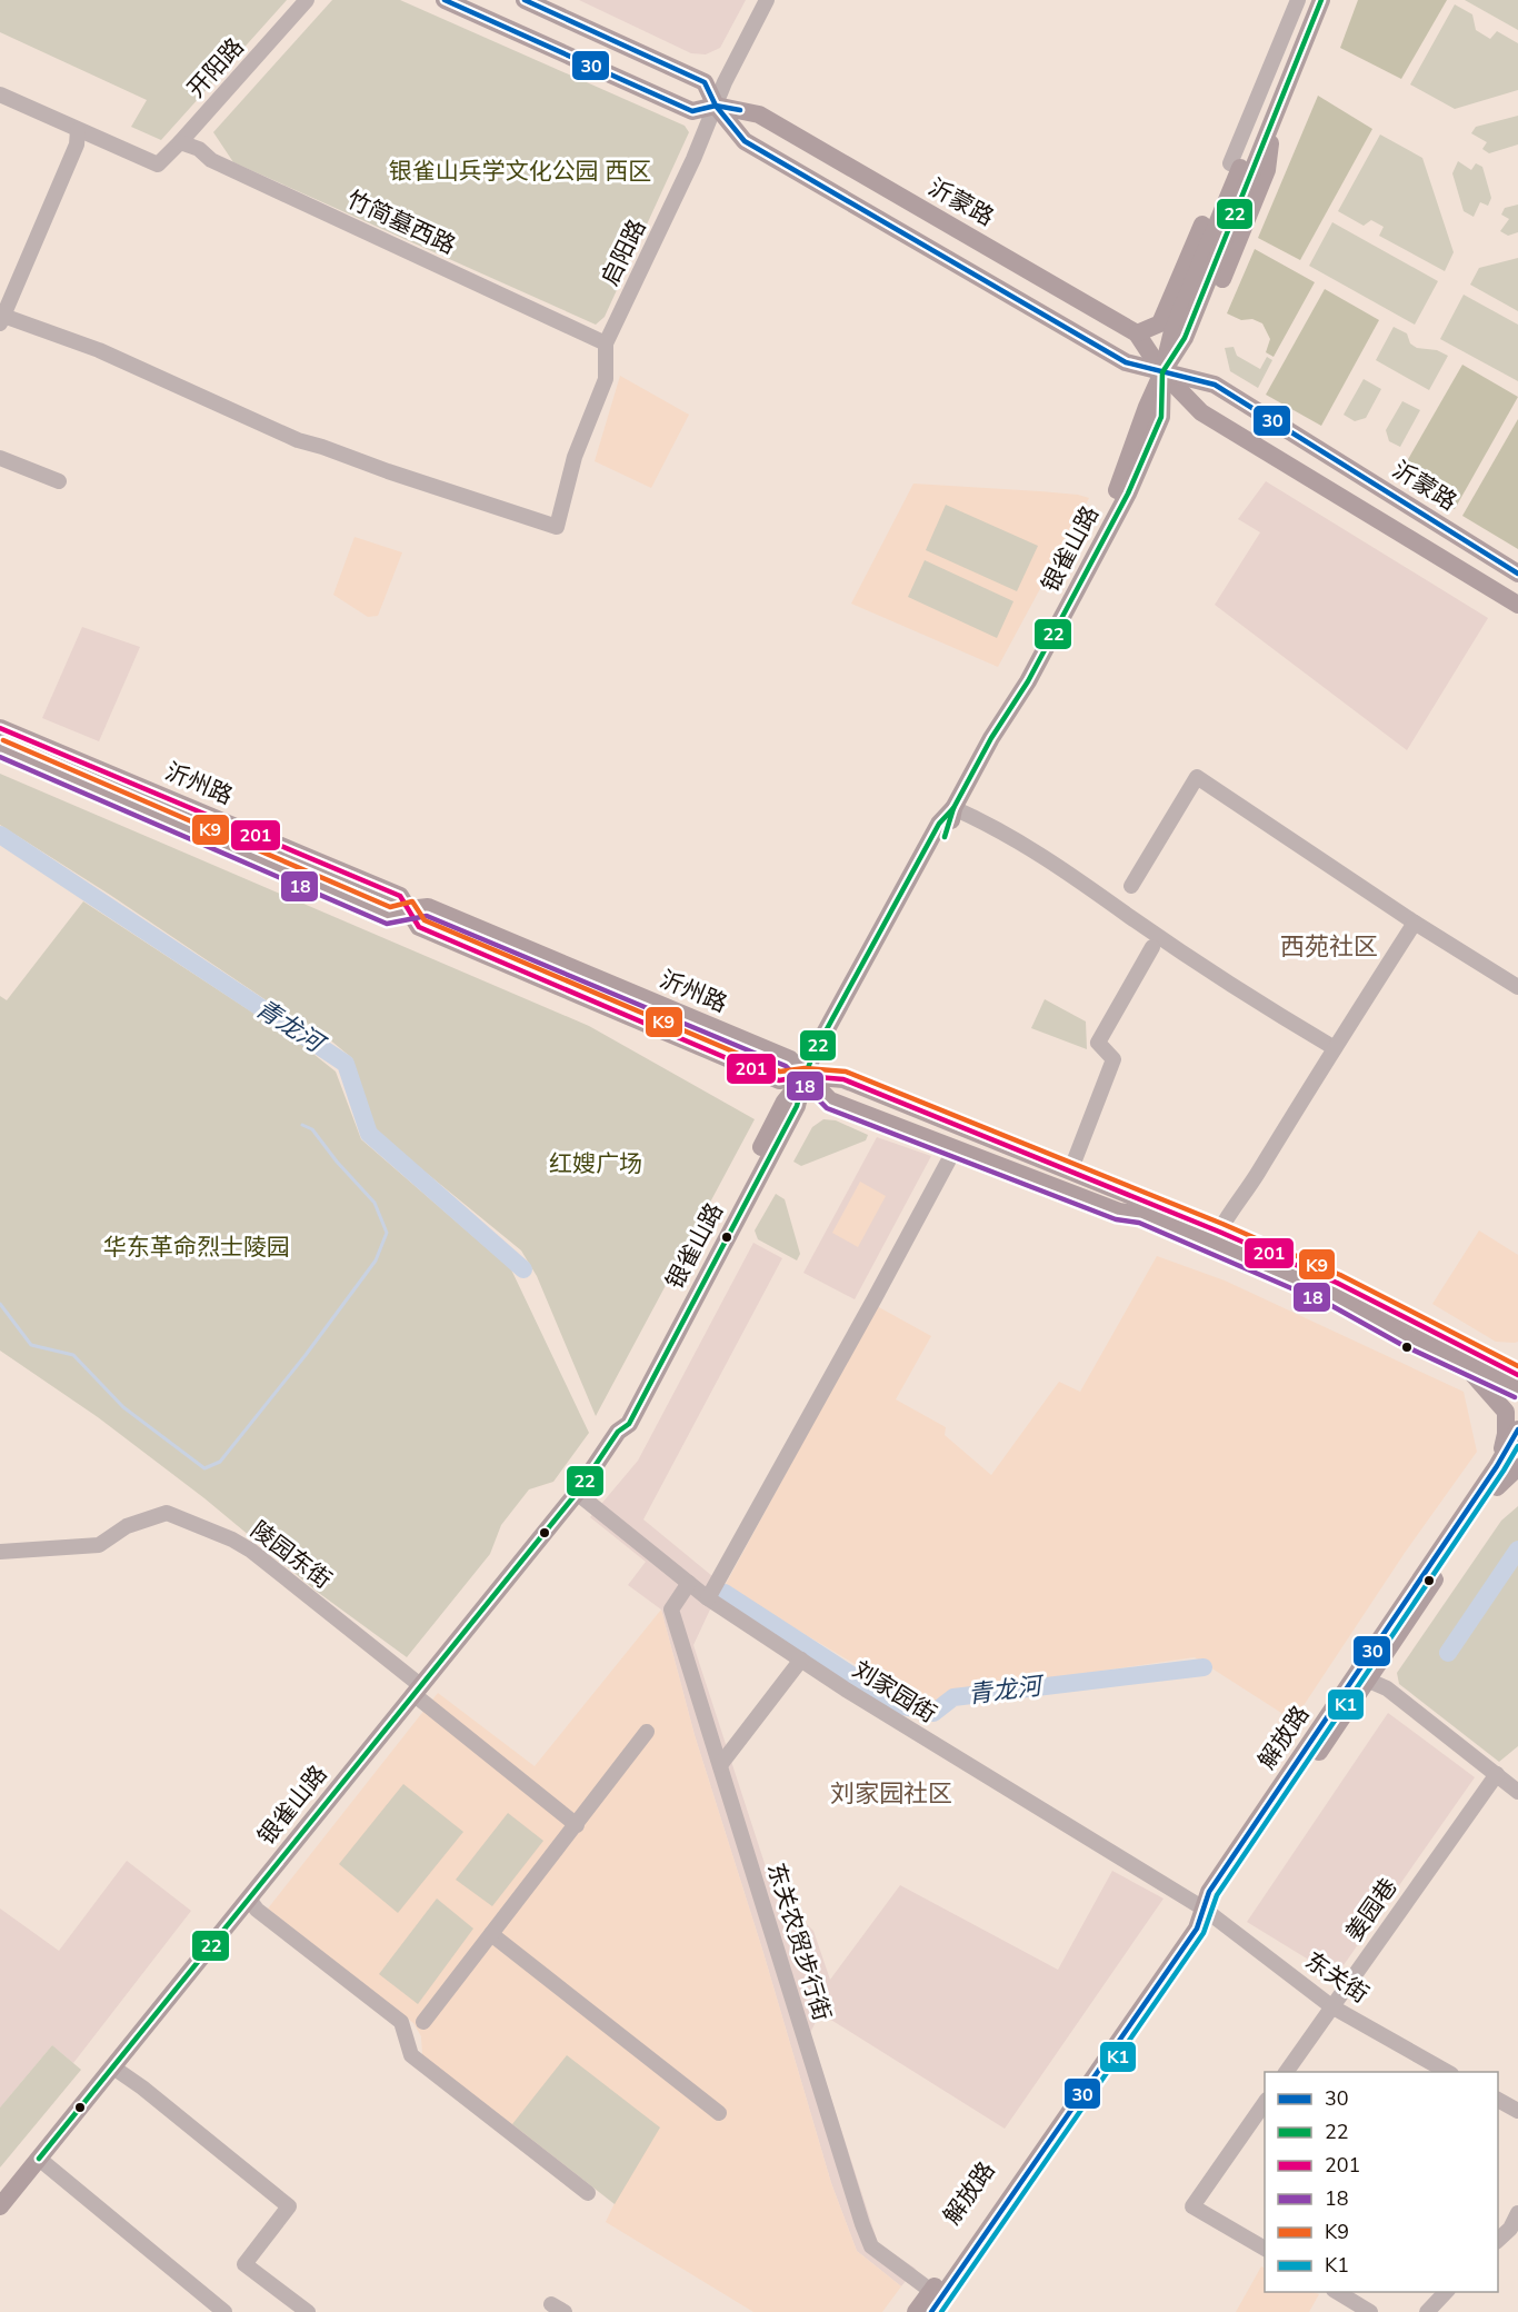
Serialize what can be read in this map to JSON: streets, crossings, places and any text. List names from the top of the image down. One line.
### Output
{"streets":{"main road":["沂蒙路","银雀山路","沂州路","解放路"],"street":["开阳路","竹简墓西路","启阳路","陵园东街","刘家园街","姜园巷","东关农贸步行街","东关街"]},"crossings":[["开阳路","竹简墓西路"],["沂蒙路","启阳路"],["沂蒙路","银雀山路"],["竹简墓西路","启阳路"],["银雀山路","沂州路"],["银雀山路","陵园东街"],["银雀山路","刘家园街"],["刘家园街","解放路"],["刘家园街","东关农贸步行街"],["刘家园街","东关街"],["解放路","东关农贸步行街"],["解放路","东关街"],["姜园巷","东关街"]],"districts":["西苑社区","刘家园社区"],"water":["青龙河"],"parks":["银雀山兵学文化公园 西区","红嫂广场","华东革命烈士陵园"],"lines":["transit line 30","transit line 22","transit line 201","transit line K9","transit line 18","transit line K1"],"legend":["30","22","201","18","K9","K1"]}
